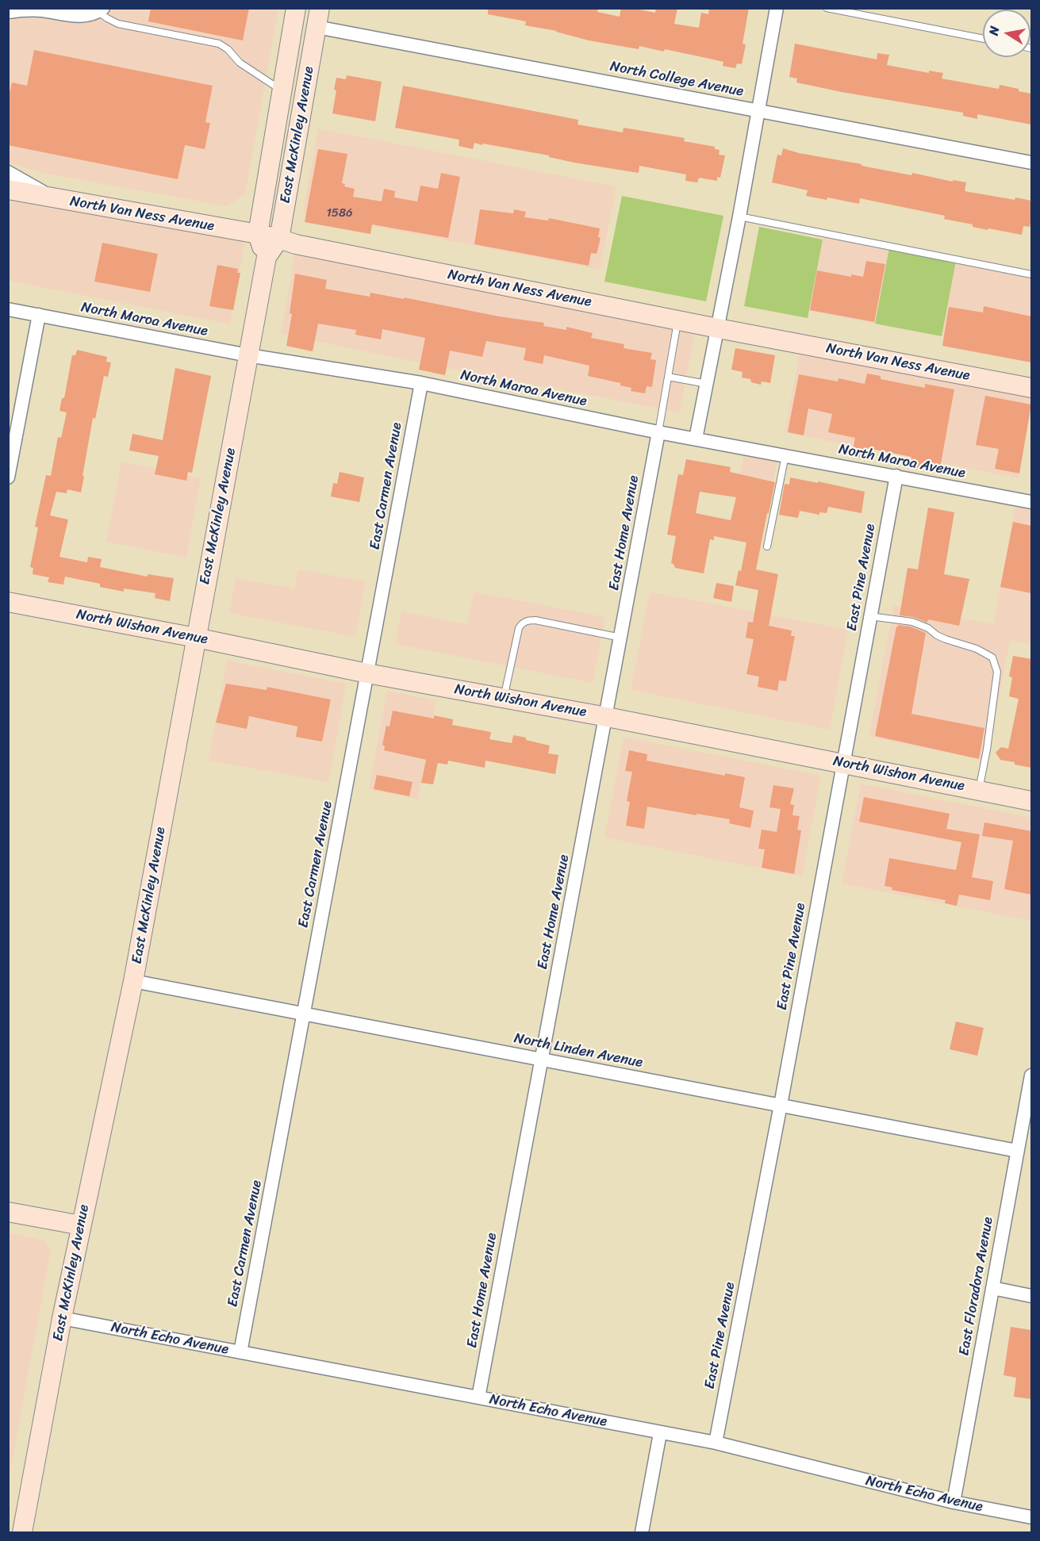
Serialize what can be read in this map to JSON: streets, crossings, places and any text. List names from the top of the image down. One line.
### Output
{"streets":{"main road":["East McKinley Avenue","North Van Ness Avenue","North Wishon Avenue"],"street":["North College Avenue","North Maroa Avenue","East Carmen Avenue","East Home Avenue","East Pine Avenue","North Linden Avenue","East Floradora Avenue","North Echo Avenue"]},"crossings":[["North College Avenue","East McKinley Avenue"],["East McKinley Avenue","North Van Ness Avenue"],["East McKinley Avenue","North Maroa Avenue"],["East McKinley Avenue","North Wishon Avenue"],["East McKinley Avenue","North Linden Avenue"],["East McKinley Avenue","North Echo Avenue"],["North Maroa Avenue","East Carmen Avenue"],["North Maroa Avenue","East Home Avenue"],["North Maroa Avenue","East Pine Avenue"],["East Carmen Avenue","North Wishon Avenue"],["East Carmen Avenue","North Linden Avenue"],["East Carmen Avenue","North Echo Avenue"],["East Home Avenue","North Wishon Avenue"],["East Home Avenue","North Linden Avenue"],["East Home Avenue","North Echo Avenue"],["East Pine Avenue","North Wishon Avenue"],["East Pine Avenue","North Linden Avenue"],["East Pine Avenue","North Echo Avenue"],["North Linden Avenue","East Floradora Avenue"],["East Floradora Avenue","North Echo Avenue"]],"house_numbers":["1586"],"north":"left"}
